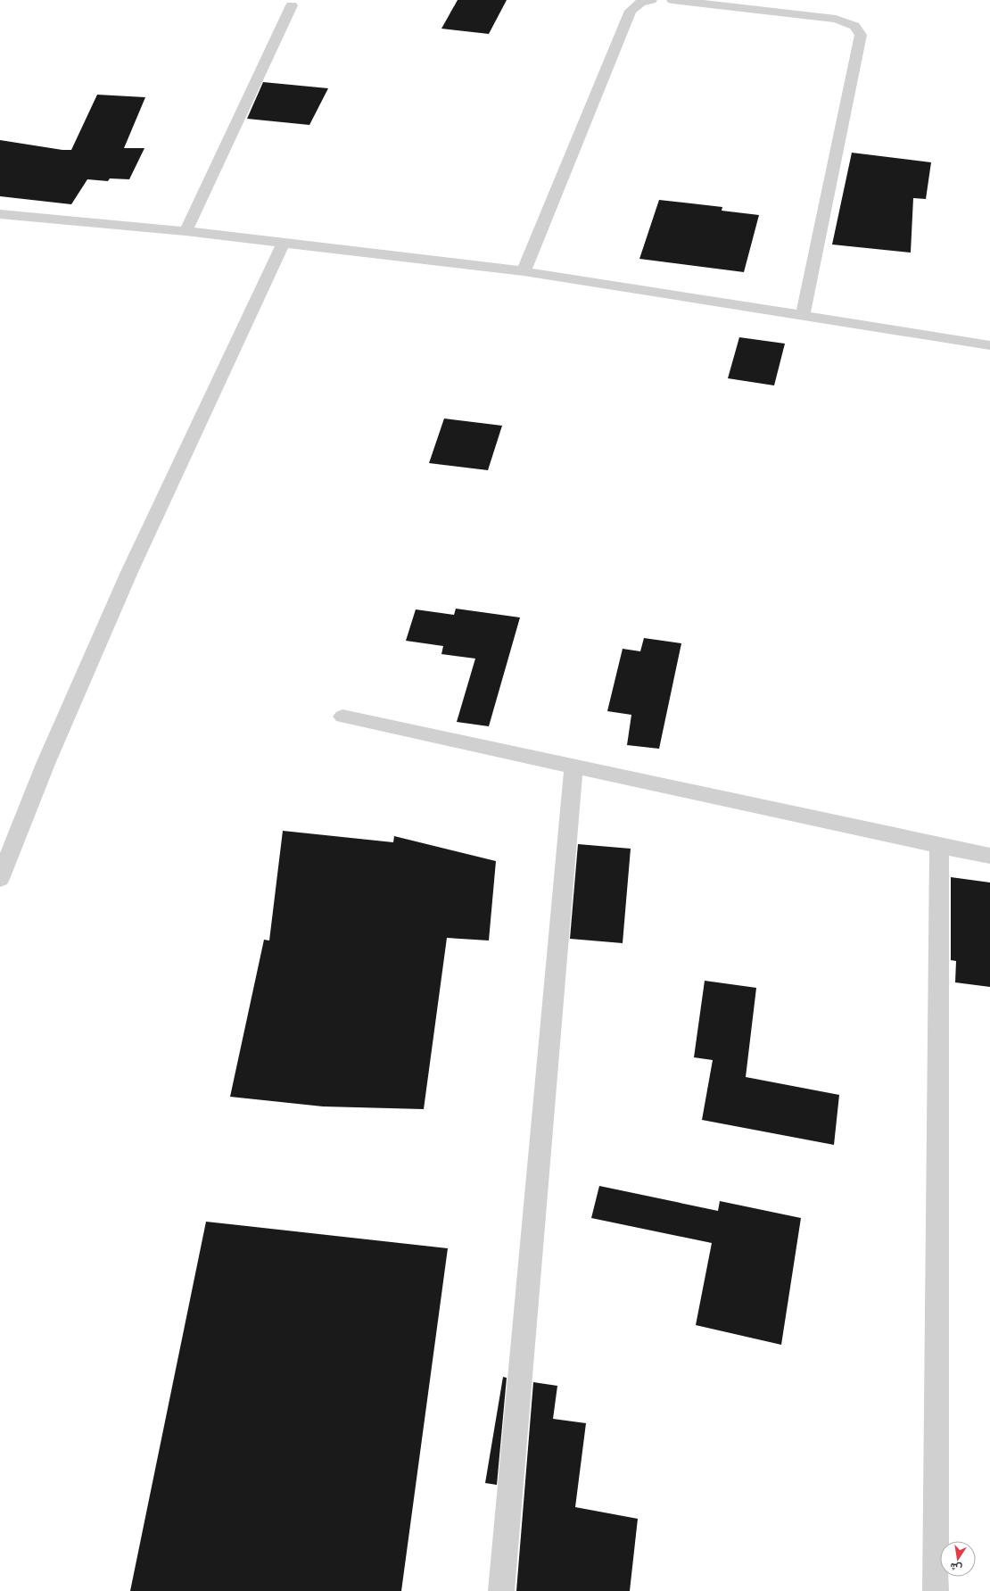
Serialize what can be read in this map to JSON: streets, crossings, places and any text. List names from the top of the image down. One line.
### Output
{"north":"bottom"}
